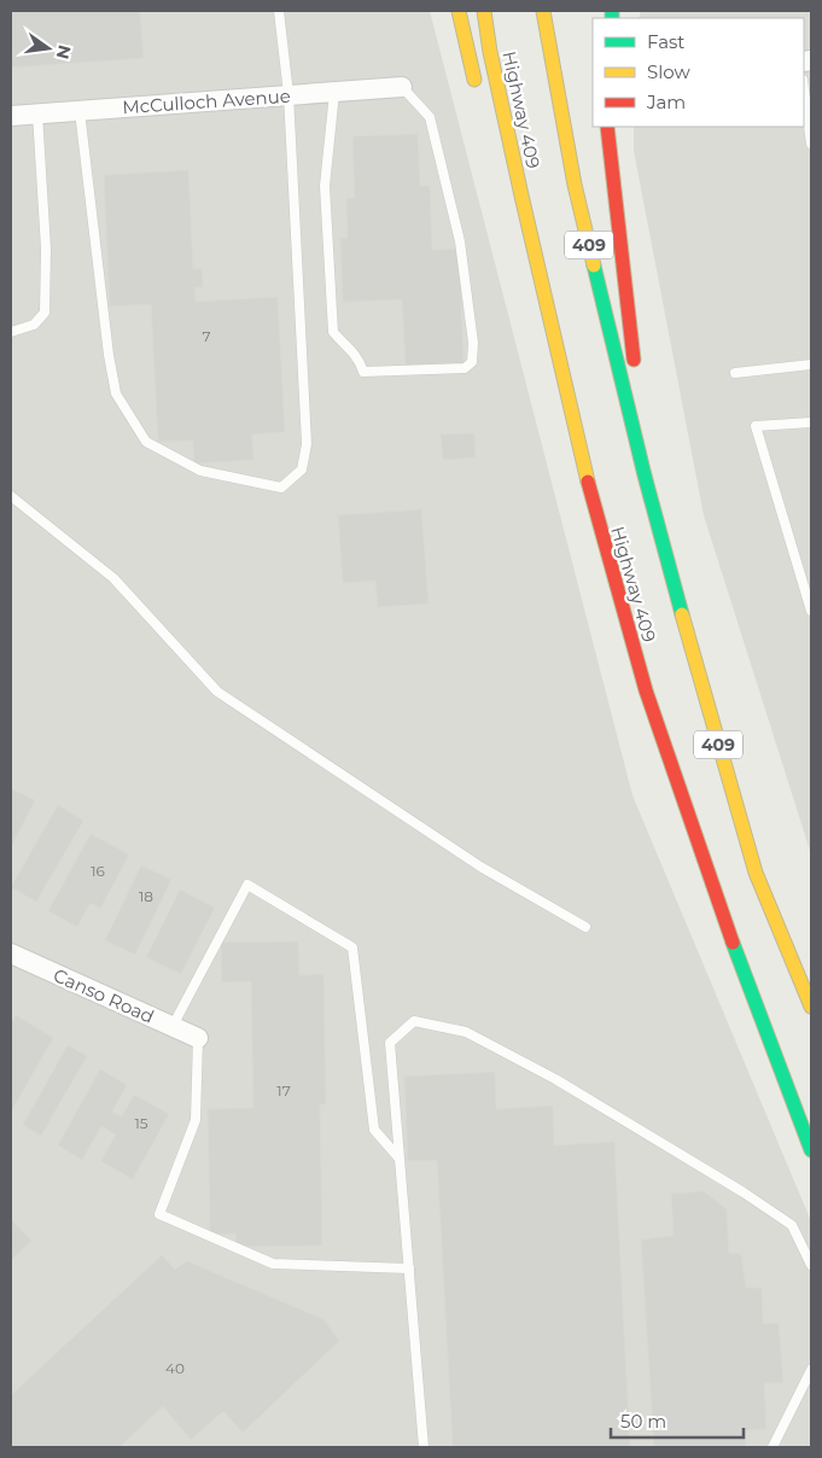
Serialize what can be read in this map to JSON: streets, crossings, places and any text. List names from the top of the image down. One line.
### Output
{"streets":{"highway":["Highway 409","409"],"street":["McCulloch Avenue","Canso Road"]},"house_numbers":["7","16","18","17","15","40"],"legend":["Fast","Slow","Jam"],"scale_bar":"50 m","north":"right"}
